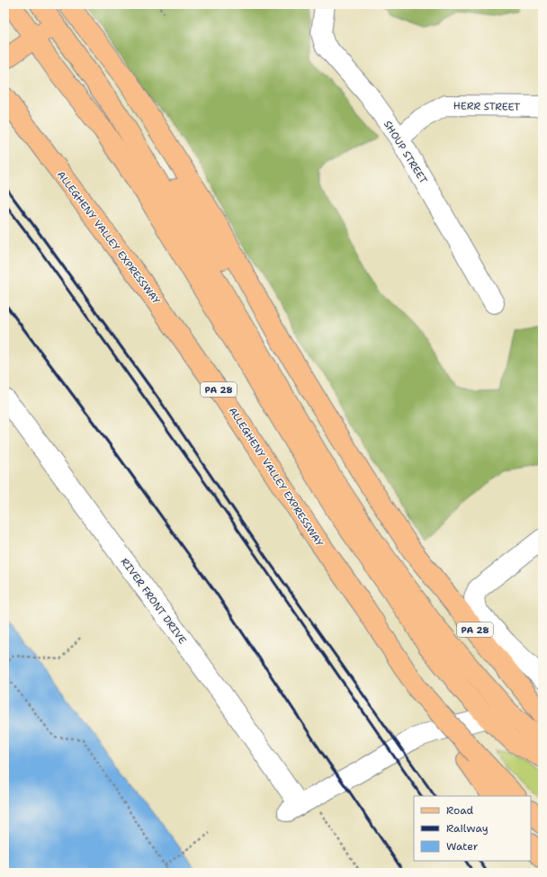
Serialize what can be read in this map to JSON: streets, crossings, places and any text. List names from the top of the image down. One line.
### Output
{"streets":{"main road":["ALLEGHENY VALLEY EXPRESSWAY","PA 28"],"street":["HERR STREET","SHOUP STREET","RIVER FRONT DRIVE"]},"crossings":[["HERR STREET","SHOUP STREET"]],"legend":["Road","Railway","Water"]}
